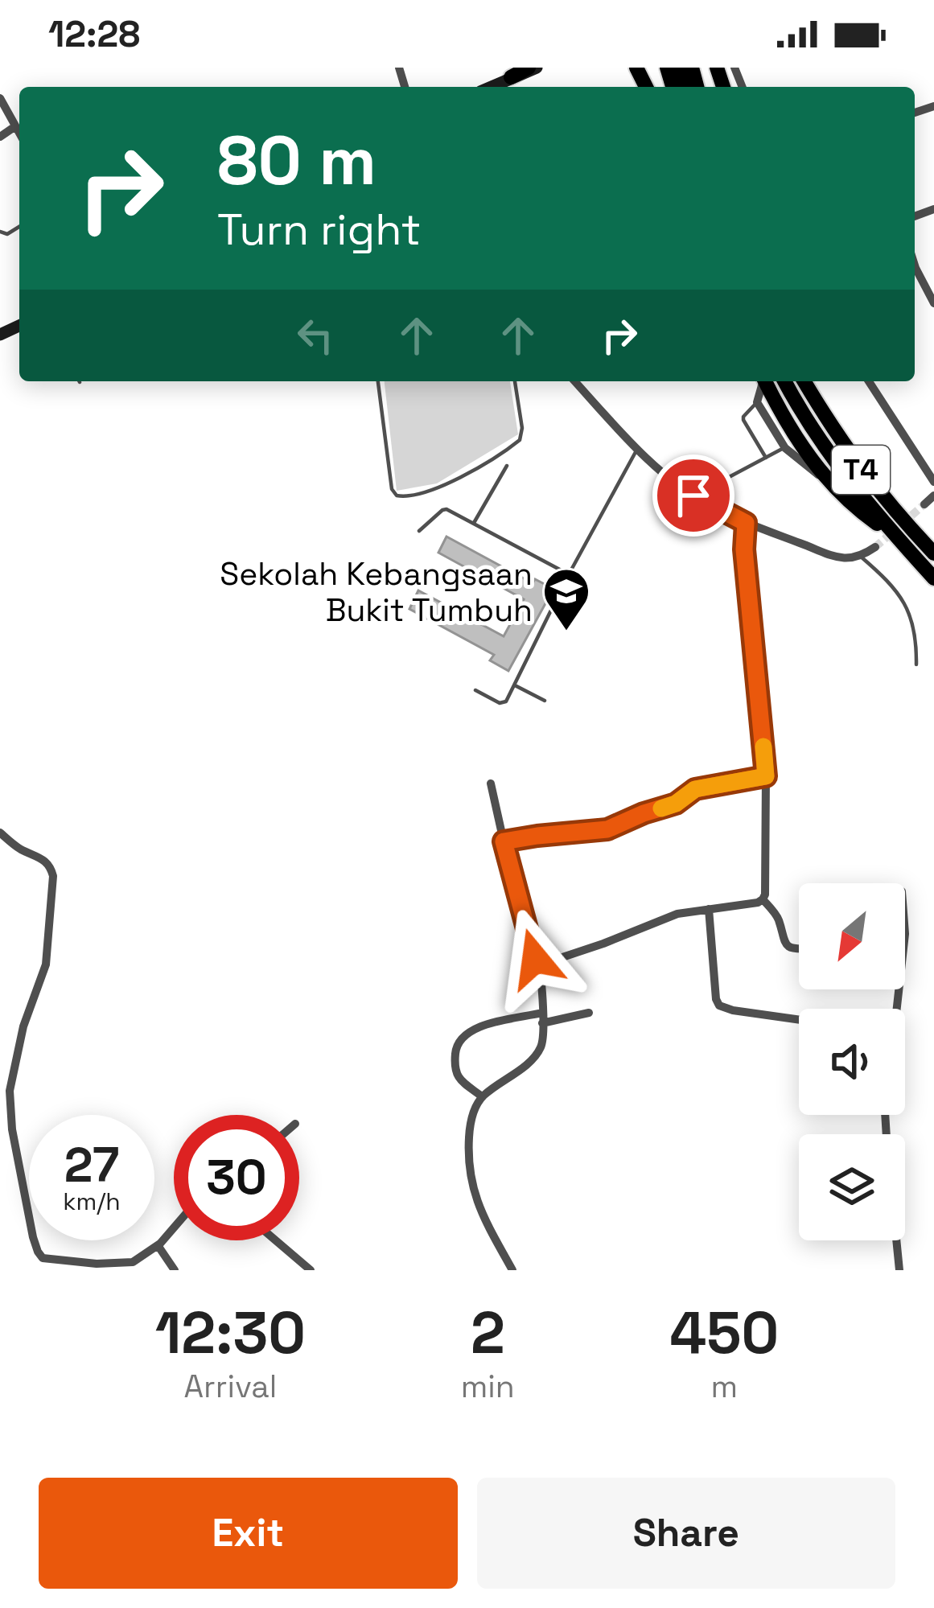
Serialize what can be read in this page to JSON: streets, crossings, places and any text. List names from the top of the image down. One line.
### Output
{"streets":{"highway":["T4"]},"places":{"school or university":["Sekolah Kebangsaan Bukit Tumbuh"]},"north":"bottom left","page":{"status":"12:28","turn":["80 m","Turn right"],"speed":"27 km/h","limit":"30","eta":["12:30","Arrival","2","min","450","m"],"buttons":["Exit","Share"]}}
